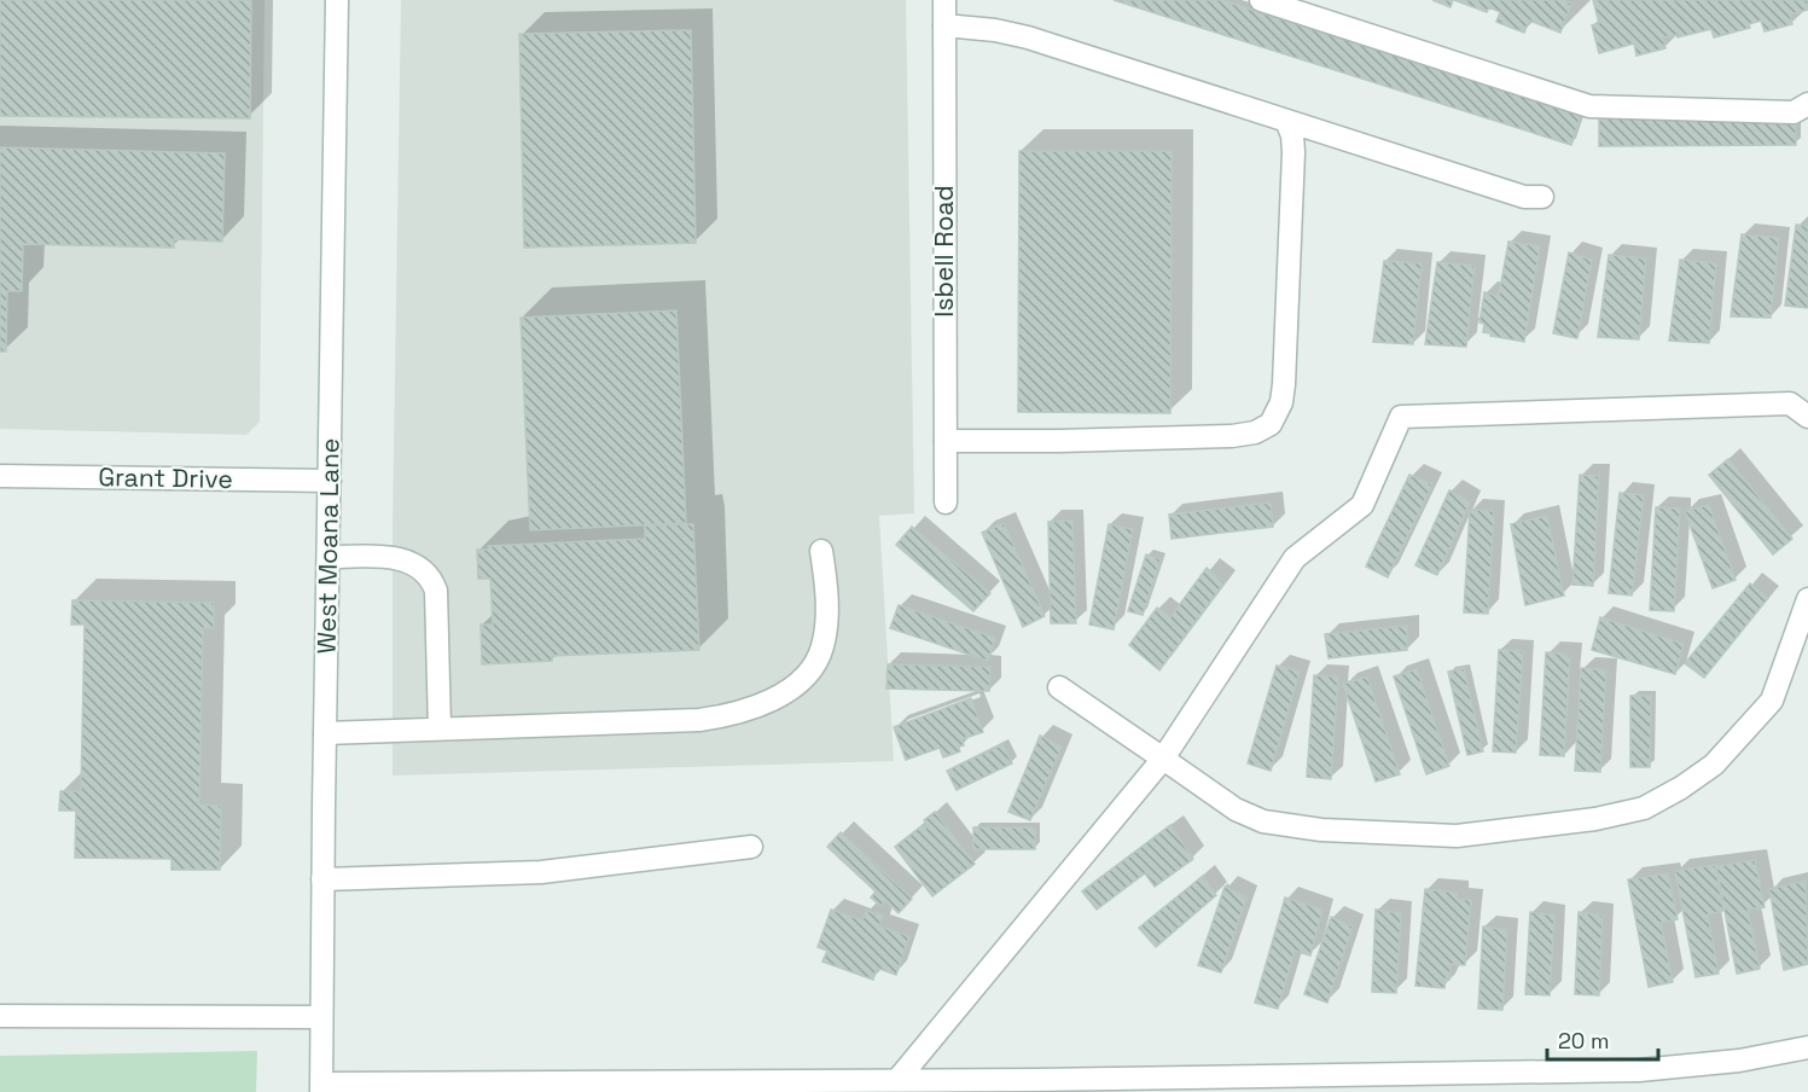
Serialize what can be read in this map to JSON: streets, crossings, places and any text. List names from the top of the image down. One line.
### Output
{"streets":{"street":["Isbell Road","Grant Drive","West Moana Lane"]},"crossings":[["Grant Drive","West Moana Lane"]],"scale_bar":"20 m"}
